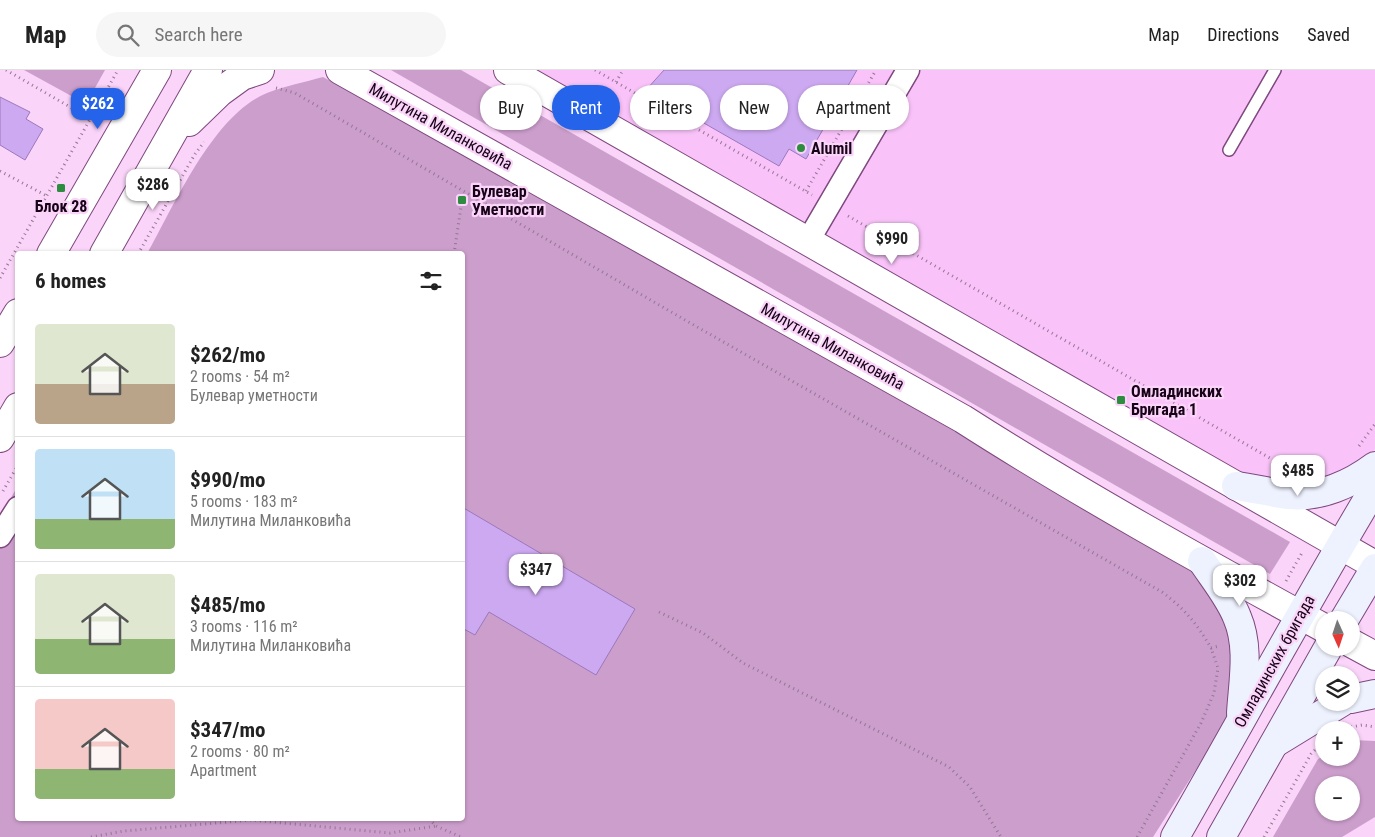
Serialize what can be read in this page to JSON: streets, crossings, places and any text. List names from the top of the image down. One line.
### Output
{"streets":{"main road":["Омладинских бригада"],"street":["Милутина Миланковића"]},"crossings":[["Милутина Миланковића","Омладинских бригада"]],"places":{"other":["Alumil"],"transit":["Блок 28","Булевар Уметности","Омладинских Бригада 1"]},"north":"bottom","page":{"header":"Map","search":"Search here","nav":["Map","Directions","Saved"],"chip":["Buy","Rent","Filters","New","Apartment"],"price":["$262","$286","$990","$485","$347","$302"],"heading":"6 homes","list":[{"name":"$262/mo","note":"2 rooms · 54 m² · Булевар уметности"},{"name":"$990/mo","note":"5 rooms · 183 m² · Милутина Миланковића"},{"name":"$485/mo","note":"3 rooms · 116 m² · Милутина Миланковића"},{"name":"$347/mo","note":"2 rooms · 80 m² · Apartment"}],"map_buttons":["+","−"]}}
